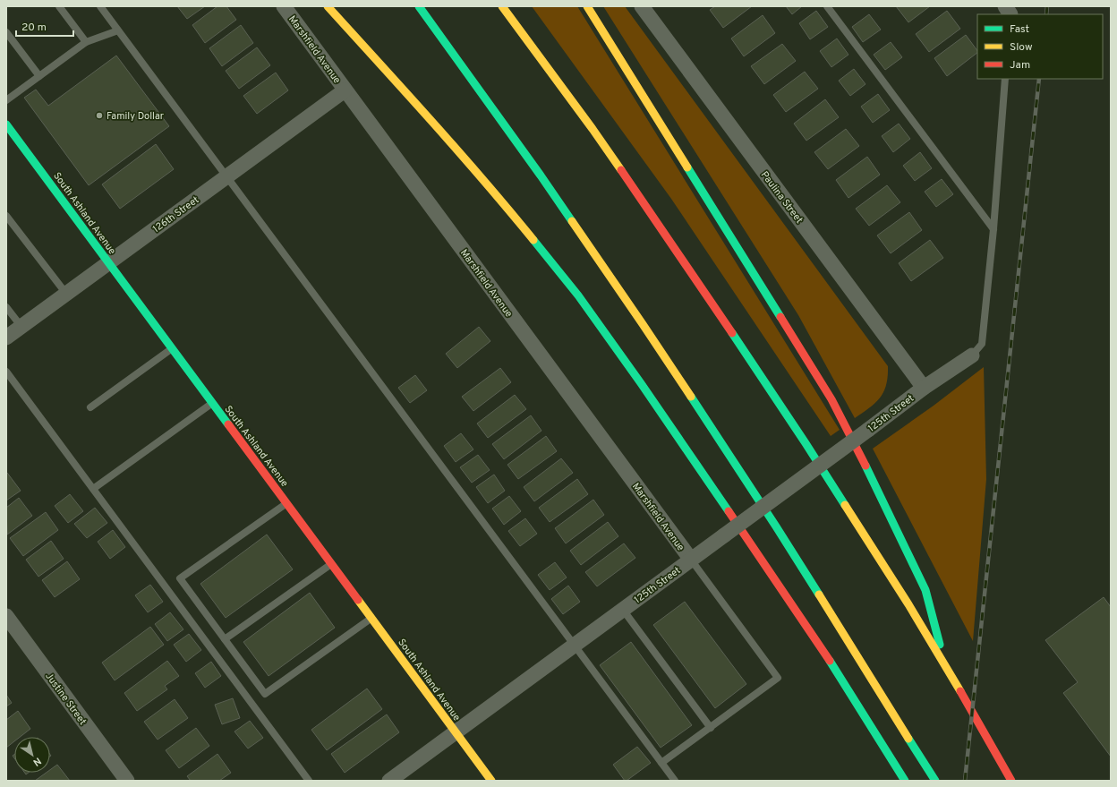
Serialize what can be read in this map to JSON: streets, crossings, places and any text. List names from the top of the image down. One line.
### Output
{"streets":{"main road":["South Ashland Avenue"],"street":["Marshfield Avenue","Paulina Street","126th Street","125th Street","Justine Street"]},"crossings":[["Marshfield Avenue","126th Street"],["Marshfield Avenue","125th Street"],["Paulina Street","125th Street"],["South Ashland Avenue","126th Street"],["South Ashland Avenue","125th Street"]],"places":["Family Dollar"],"legend":["Fast","Slow","Jam"],"scale_bar":"20 m","north":"bottom right"}
